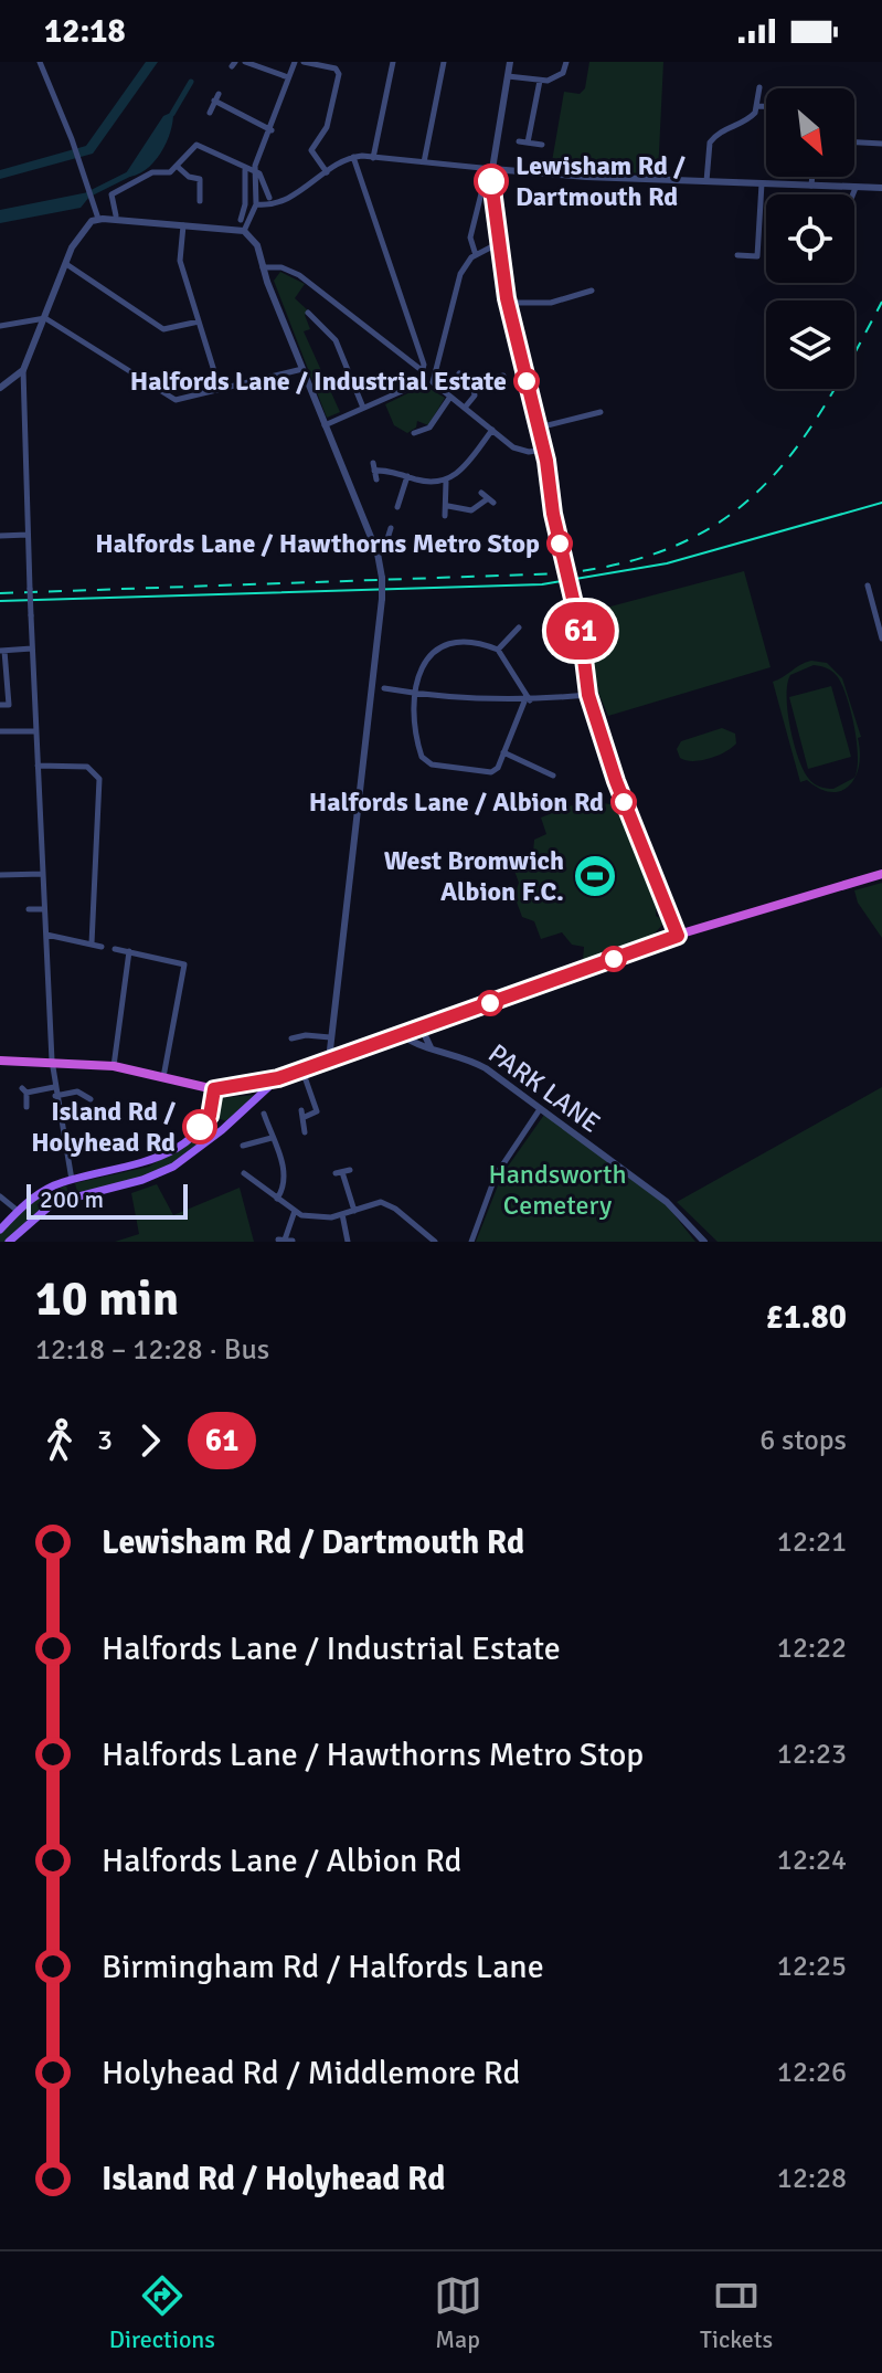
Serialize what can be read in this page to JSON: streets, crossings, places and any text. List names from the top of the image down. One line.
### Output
{"streets":{"street":["PARK LANE"]},"parks":["Handsworth Cemetery"],"places":{"other":["Lewisham Rd / Dartmouth Rd","Halfords Lane / Industrial Estate","Halfords Lane / Hawthorns Metro Stop","Halfords Lane / Albion Rd","Island Rd / Holyhead Rd"],"sports":["West Bromwich Albion F.C."]},"lines":["bus line 61"],"scale_bar":"200 m","north":"bottom right","page":{"status":"12:18","on_map":"61","scale":"200 m","heading":["10 min","12:18 – 12:28 · Bus","£1.80"],"legs":["3","61","6 stops"],"list":[{"name":"Lewisham Rd / Dartmouth Rd","value":"12:21"},{"name":"Halfords Lane / Industrial Estate","value":"12:22"},{"name":"Halfords Lane / Hawthorns Metro Stop","value":"12:23"},{"name":"Halfords Lane / Albion Rd","value":"12:24"},{"name":"Birmingham Rd / Halfords Lane","value":"12:25"},{"name":"Holyhead Rd / Middlemore Rd","value":"12:26"},{"name":"Island Rd / Holyhead Rd","value":"12:28"}],"tabs":["Directions","Map","Tickets"]}}
